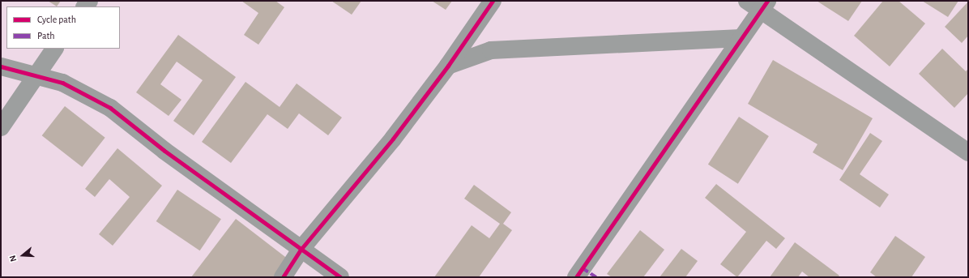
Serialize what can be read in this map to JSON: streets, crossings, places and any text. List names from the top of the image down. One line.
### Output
{"legend":["Cycle path","Path"],"north":"left"}
